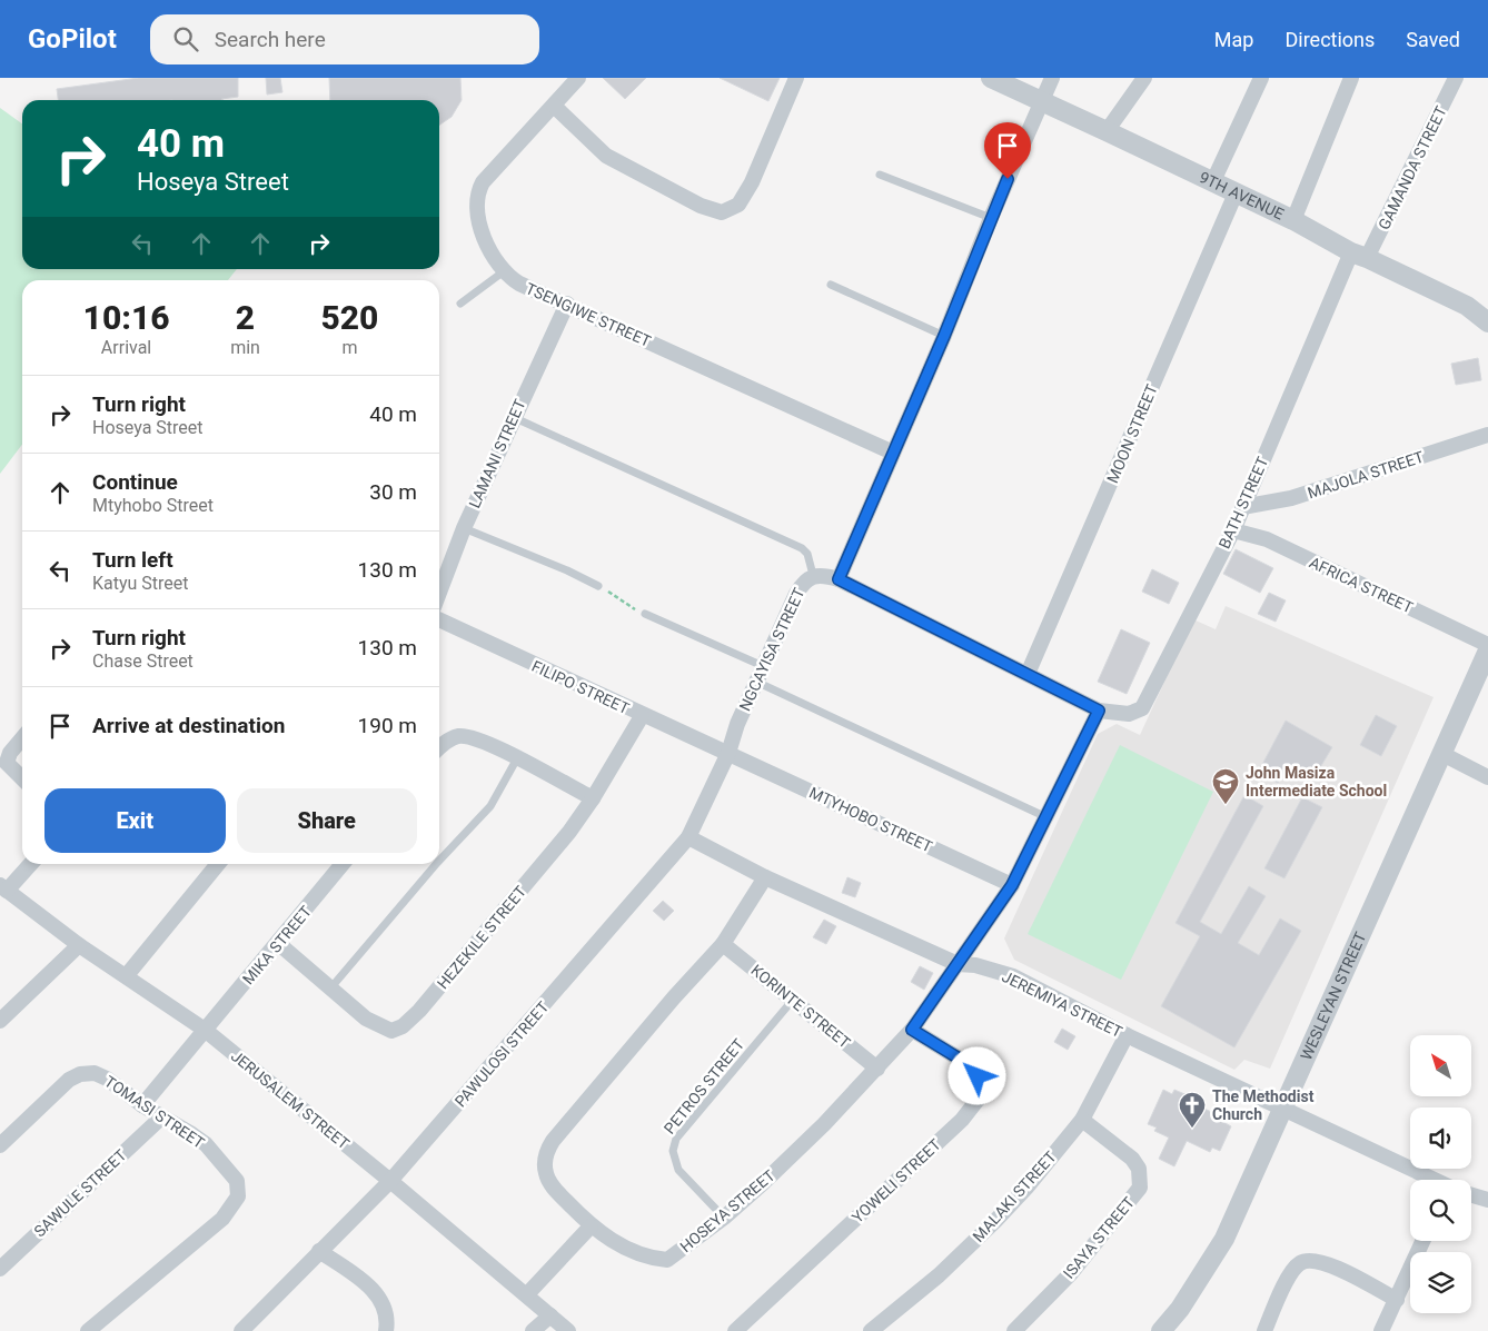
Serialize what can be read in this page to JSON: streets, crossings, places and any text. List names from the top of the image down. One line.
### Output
{"streets":{"street":["GAMANDA STREET","9TH AVENUE","TSENGIWE STREET","MOON STREET","LAMANI STREET","MAJOLA STREET","BATH STREET","AFRICA STREET","NGCAYISA STREET","FILIPO STREET","MTYHOBO STREET","HEZEKILE STREET","MIKA STREET","WESLEYAN STREET","JEREMIYA STREET","KORINTE STREET","PAWULOSI STREET","JERUSALEM STREET","TOMASI STREET","YOWELI STREET","SAWULE STREET","MALAKI STREET","HOSEYA STREET","ISAYA STREET"],"lane":["PETROS STREET"]},"crossings":[["GAMANDA STREET","9TH AVENUE"],["GAMANDA STREET","BATH STREET"],["9TH AVENUE","MOON STREET"],["9TH AVENUE","BATH STREET"],["TSENGIWE STREET","LAMANI STREET"],["MOON STREET","NGCAYISA STREET"],["MAJOLA STREET","BATH STREET"],["BATH STREET","AFRICA STREET"],["BATH STREET","NGCAYISA STREET"],["NGCAYISA STREET","FILIPO STREET"],["NGCAYISA STREET","MTYHOBO STREET"],["NGCAYISA STREET","PAWULOSI STREET"],["FILIPO STREET","MTYHOBO STREET"],["FILIPO STREET","HEZEKILE STREET"],["FILIPO STREET","PAWULOSI STREET"],["MTYHOBO STREET","PAWULOSI STREET"],["HEZEKILE STREET","MIKA STREET"],["MIKA STREET","JERUSALEM STREET"],["WESLEYAN STREET","JEREMIYA STREET"],["JEREMIYA STREET","PAWULOSI STREET"],["JEREMIYA STREET","MALAKI STREET"],["JEREMIYA STREET","HOSEYA STREET"],["KORINTE STREET","PETROS STREET"],["KORINTE STREET","HOSEYA STREET"],["PAWULOSI STREET","JERUSALEM STREET"],["PETROS STREET","HOSEYA STREET"],["TOMASI STREET","SAWULE STREET"],["YOWELI STREET","HOSEYA STREET"],["MALAKI STREET","ISAYA STREET"]],"places":{"school or university":["John Masiza Intermediate School"],"church":["The Methodist Church"]},"north":"top left","page":{"header":"GoPilot","search":"Search here","nav":["Map","Directions","Saved"],"turn":["40 m","Hoseya Street"],"eta":["10:16","Arrival","2","min","520","m"],"list":[{"name":"Turn right","note":"Hoseya Street","value":"40 m"},{"name":"Continue","note":"Mtyhobo Street","value":"30 m"},{"name":"Turn left","note":"Katyu Street","value":"130 m"},{"name":"Turn right","note":"Chase Street","value":"130 m"},{"name":"Arrive at destination","value":"190 m"}],"buttons":["Exit","Share"]}}
